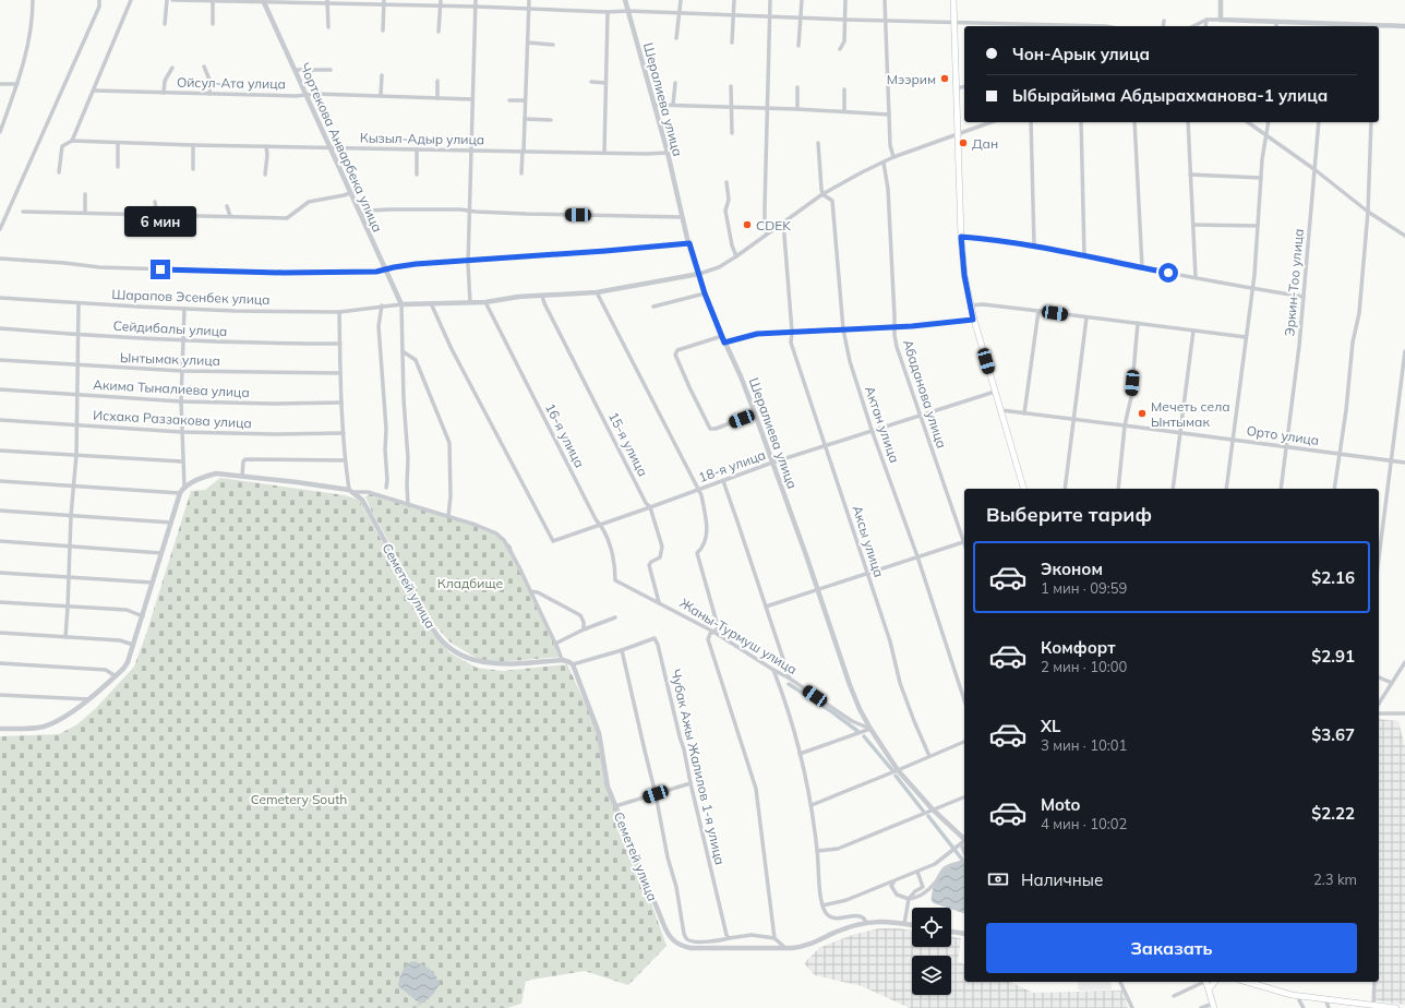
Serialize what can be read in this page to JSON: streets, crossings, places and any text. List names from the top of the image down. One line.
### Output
{"streets":{"street":["Ойсул-Ата улица","Шералиева улица","Кызыл-Адыр улица","Чортекова Анварбека улица","Эркин-Тоо улица","Шарапов Эсенбек улица","Сейдибалы улица","Ынтымак улица","Акима Тыналиева улица","Абаданова улица","Исхака Раззакова улица","Актан улица","16-я улица","Орто улица","15-я улица","18-я улица","Аксы улица","Семетей улица","Жаны-Турмуш улица","Чубак Ажы Жалилов 1-я улица"]},"crossings":[["Ойсул-Ата улица","Чортекова Анварбека улица"],["Шералиева улица","Кызыл-Адыр улица"],["Шералиева улица","18-я улица"],["Шералиева улица","Жаны-Турмуш улица"],["Кызыл-Адыр улица","Чортекова Анварбека улица"],["Чортекова Анварбека улица","Шарапов Эсенбек улица"],["Эркин-Тоо улица","Орто улица"],["Абаданова улица","18-я улица"],["Актан улица","18-я улица"],["16-я улица","18-я улица"],["16-я улица","Жаны-Турмуш улица"],["15-я улица","18-я улица"],["15-я улица","Жаны-Турмуш улица"],["18-я улица","Аксы улица"],["Семетей улица","Чубак Ажы Жалилов 1-я улица"]],"parks":["Кладбище","Cemetery South"],"places":["Мээрим","Дан","CDEK","Мечеть села Ынтымак"],"page":{"banner":["Чон-Арык улица","Ыбырайыма Абдырахманова-1 улица"],"bubble":"6 мин","heading":"Выберите тариф","list":[{"name":"Эконом","note":"1 мин · 09:59","value":"$2.16"},{"name":"Комфорт","note":"2 мин · 10:00","value":"$2.91"},{"name":"XL","note":"3 мин · 10:01","value":"$3.67"},{"name":"Moto","note":"4 мин · 10:02","value":"$2.22"}],"pay":["Наличные","2.3 km"],"buttons":"Заказать"}}
